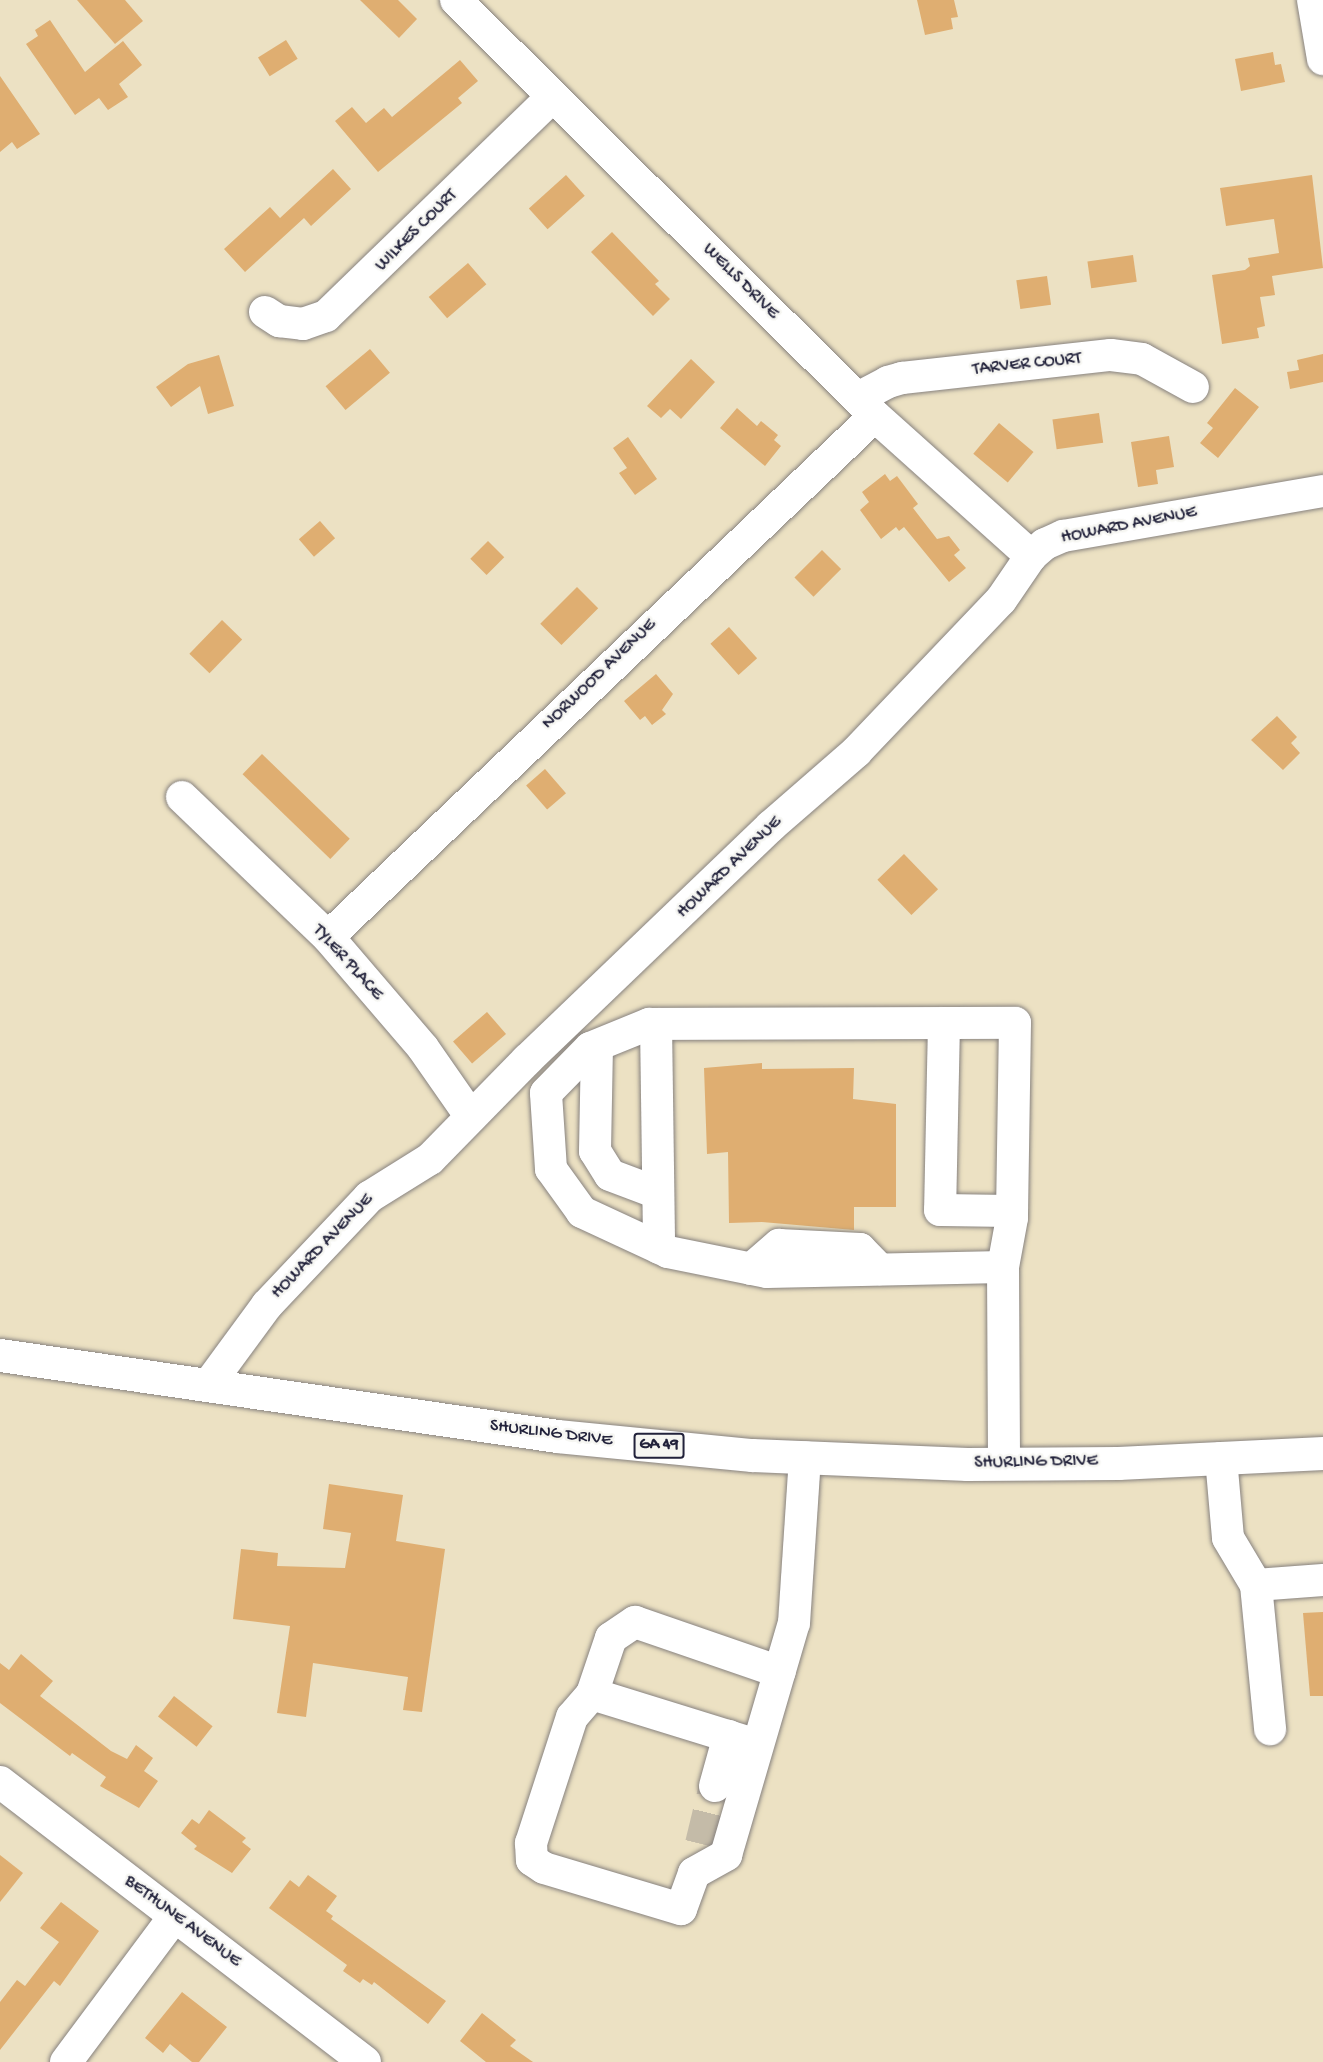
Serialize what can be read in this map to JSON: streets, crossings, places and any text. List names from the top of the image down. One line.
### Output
{"streets":{"main road":["SHURLING DRIVE","GA 49"],"street":["WILKES COURT","WELLS DRIVE","TARVER COURT","HOWARD AVENUE","NORWOOD AVENUE","TYLER PLACE","BETHUNE AVENUE"]},"crossings":[["WILKES COURT","WELLS DRIVE"],["WELLS DRIVE","TARVER COURT"],["WELLS DRIVE","HOWARD AVENUE"],["WELLS DRIVE","NORWOOD AVENUE"],["TARVER COURT","NORWOOD AVENUE"],["HOWARD AVENUE","TYLER PLACE"],["HOWARD AVENUE","SHURLING DRIVE"],["NORWOOD AVENUE","TYLER PLACE"]]}
